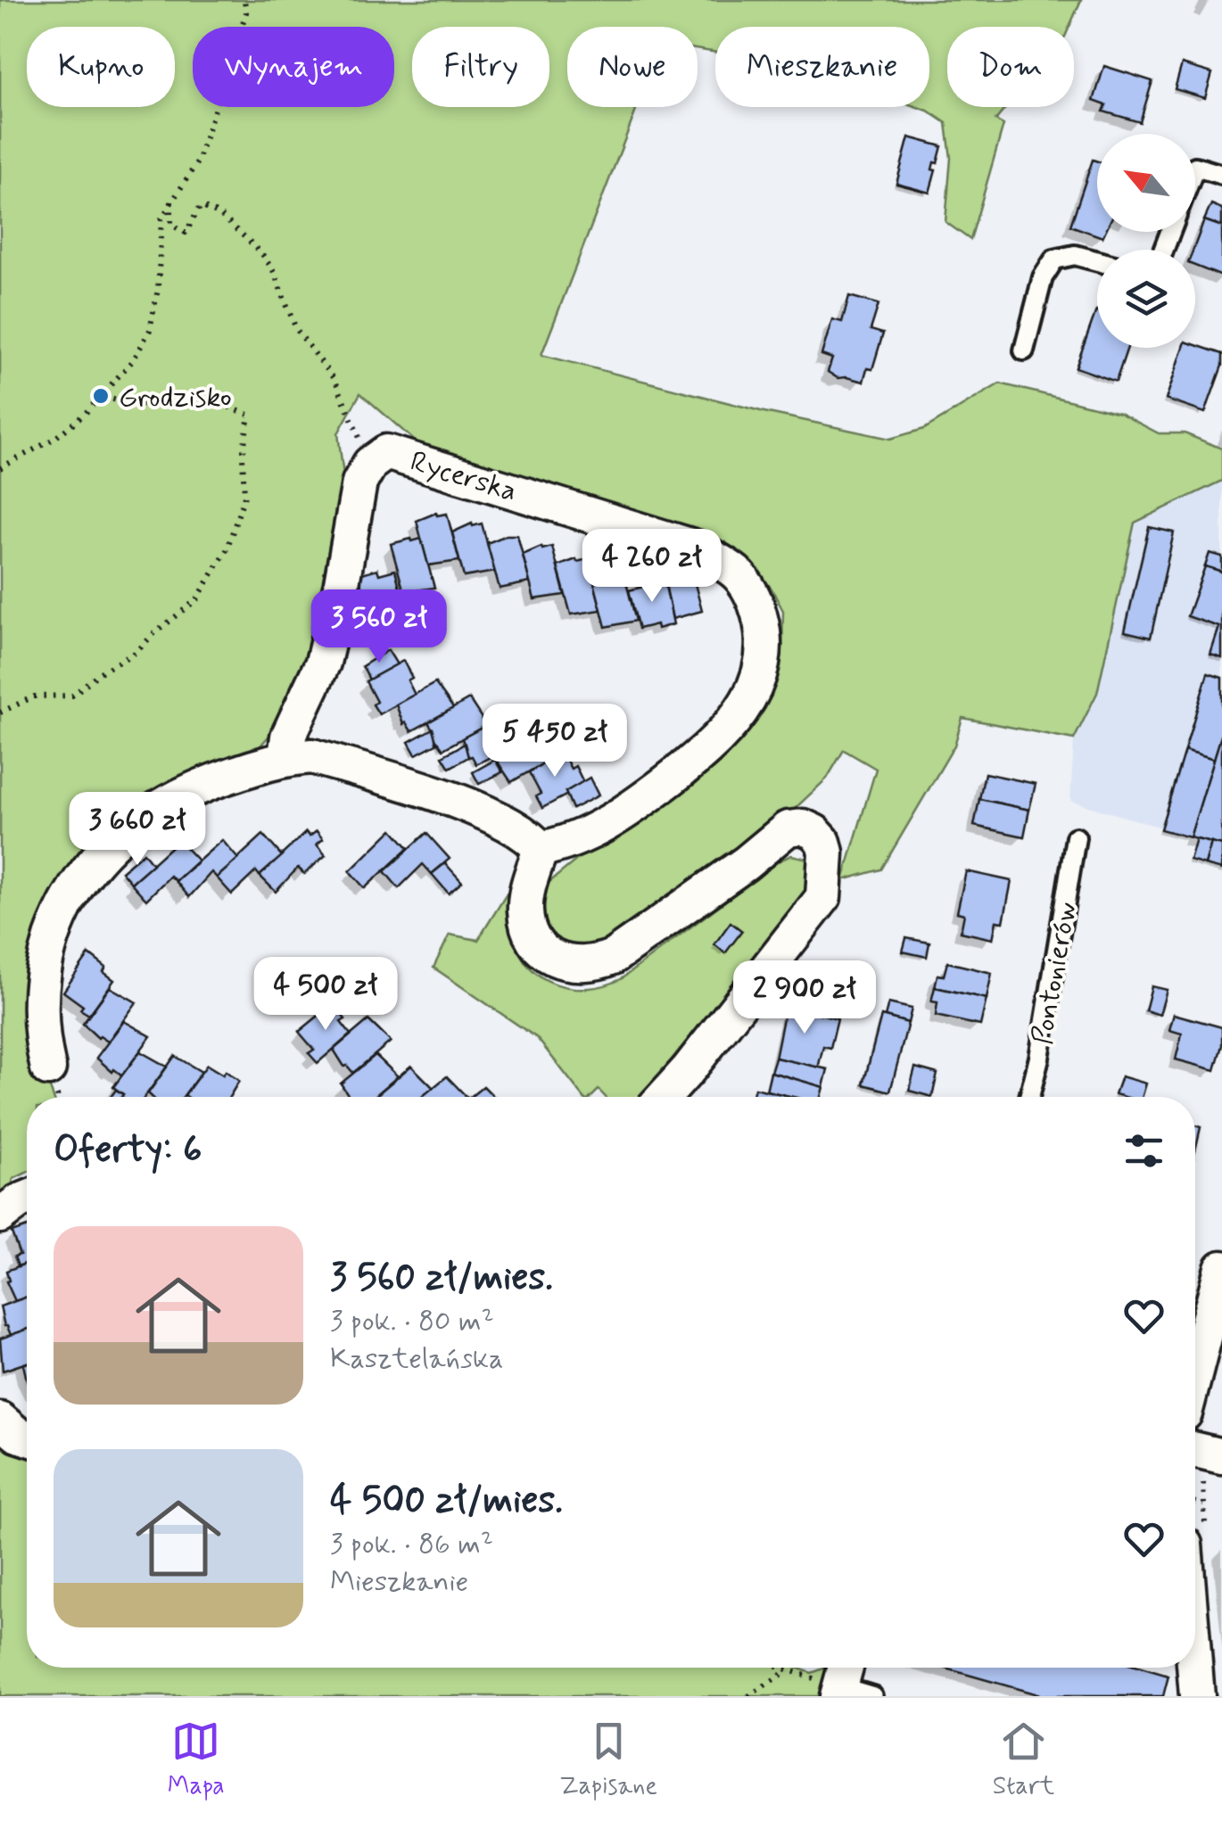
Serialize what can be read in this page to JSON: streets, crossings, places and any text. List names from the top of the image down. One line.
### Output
{"streets":{"street":["Rycerska"],"lane":["Pontonierów"]},"places":["Grodzisko"],"north":"top left","page":{"chip":["Kupno","Wynajem","Filtry","Nowe","Mieszkanie","Dom"],"price":["4 260 zł","3 560 zł","5 450 zł","3 660 zł","4 500 zł","2 900 zł"],"heading":"Oferty: 6","list":[{"name":"3 560 zł/mies.","note":"3 pok. · 80 m² · Kasztelańska"},{"name":"4 500 zł/mies.","note":"3 pok. · 86 m² · Mieszkanie"}],"tabs":["Mapa","Zapisane","Start"]}}
